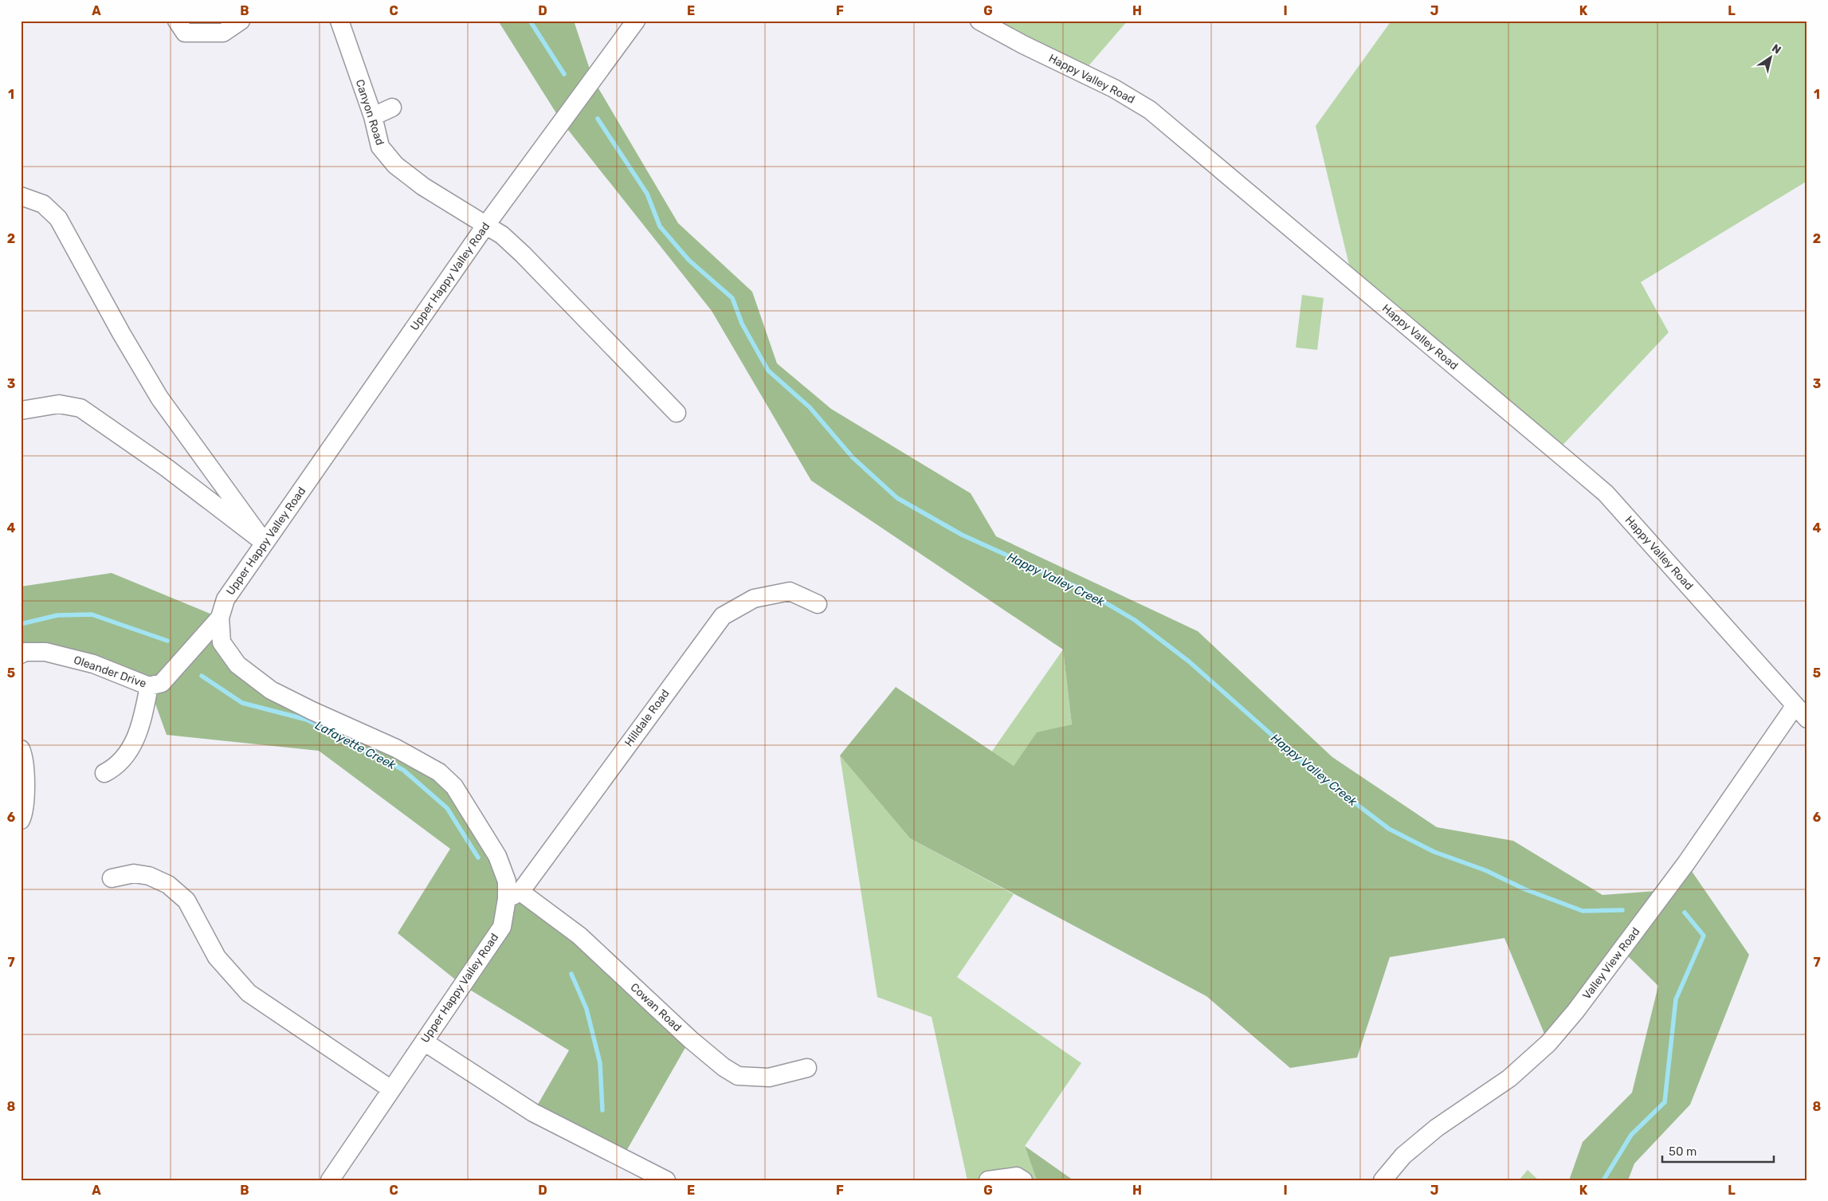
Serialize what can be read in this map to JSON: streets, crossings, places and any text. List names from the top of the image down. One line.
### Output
{"streets":{"street":["Happy Valley Road","Canyon Road","Upper Happy Valley Road","Oleander Drive","Hilldale Road","Valley View Road","Cowan Road"]},"crossings":[["Happy Valley Road","Valley View Road"],["Canyon Road","Upper Happy Valley Road"],["Upper Happy Valley Road","Oleander Drive"],["Upper Happy Valley Road","Hilldale Road"],["Upper Happy Valley Road","Cowan Road"],["Hilldale Road","Cowan Road"]],"water":["Happy Valley Creek","Lafayette Creek"],"scale_bar":"50 m","north":"top right","grid":{"columns":["A","B","C","D","E","F","G","H","I","J","K","L"],"rows":["1","2","3","4","5","6","7","8"]}}
